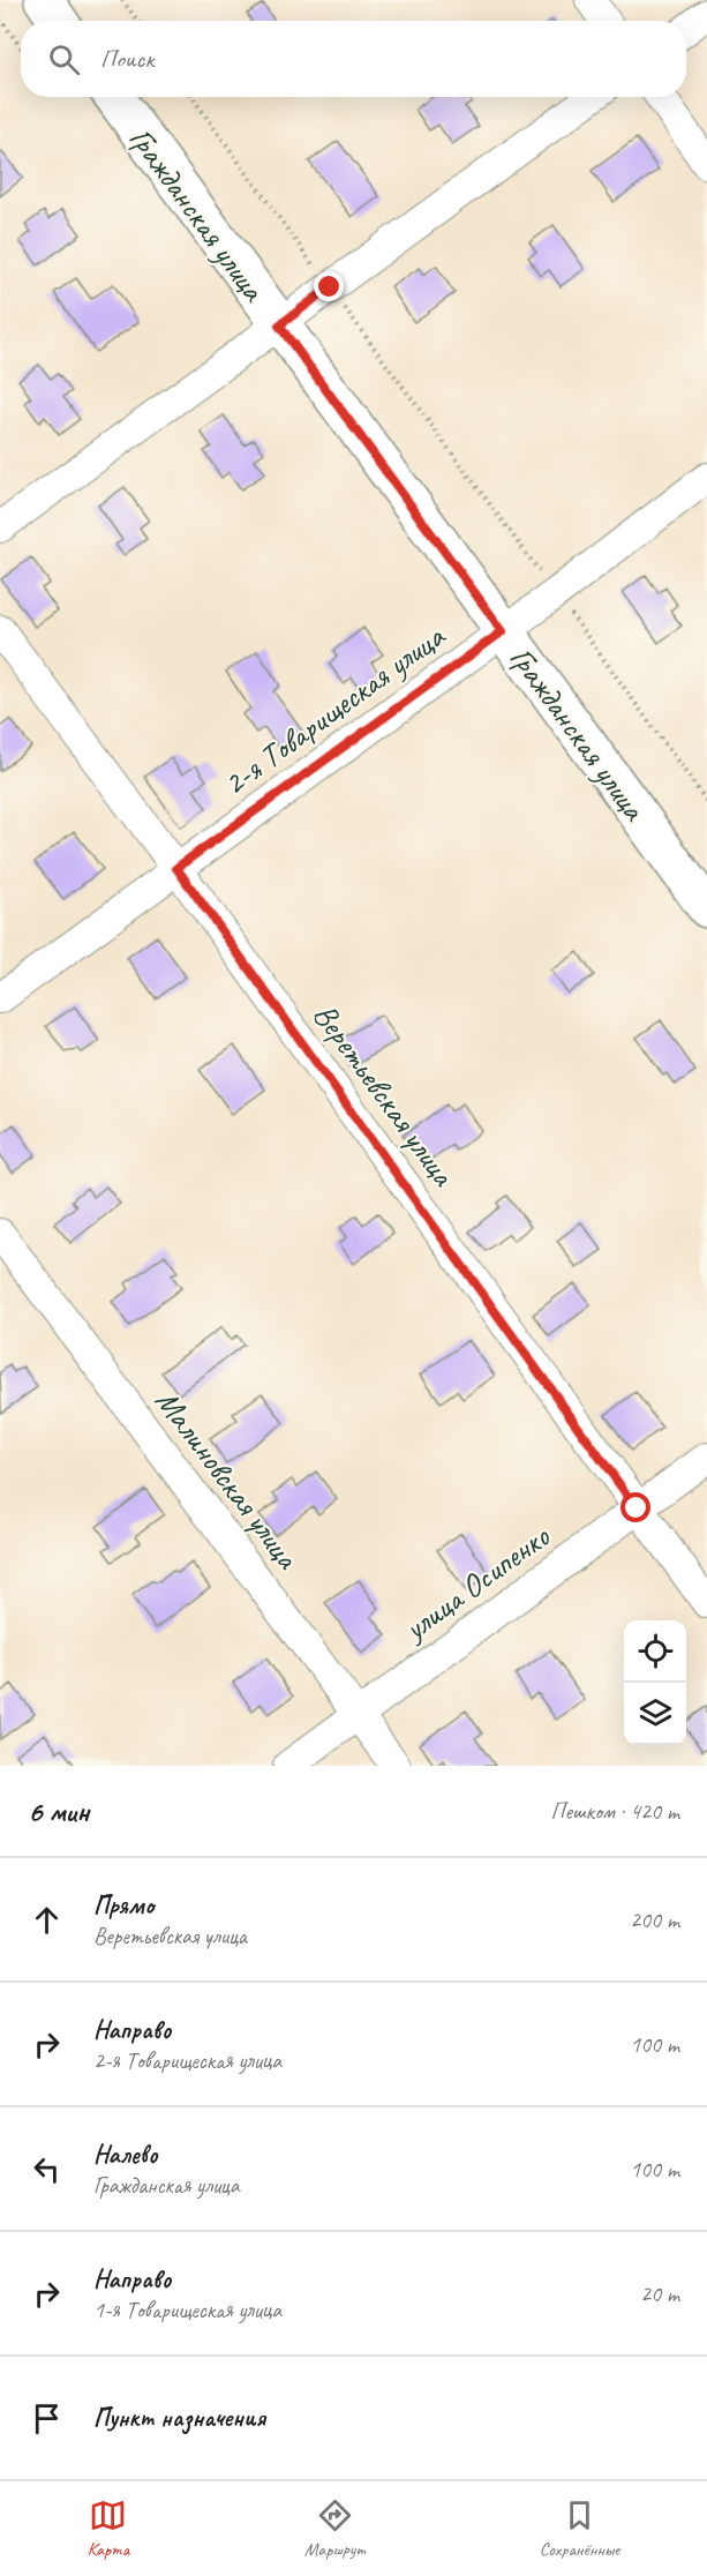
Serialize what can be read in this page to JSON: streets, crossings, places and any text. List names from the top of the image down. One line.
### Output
{"streets":{"main road":["Гражданская улица"],"street":["2-я Товарищеская улица","Веретьевская улица","Малиновская улица","улица Осипенко"]},"crossings":[["Гражданская улица","2-я Товарищеская улица"],["2-я Товарищеская улица","Веретьевская улица"],["Веретьевская улица","улица Осипенко"],["Малиновская улица","улица Осипенко"]],"page":{"search":"Поиск","heading":["6 мин","Пешком · 420 m"],"list":[["Прямо","Веретьевская улица","200 m"],["Направо","2-я Товарищеская улица","100 m"],["Налево","Гражданская улица","100 m"],["Направо","1-я Товарищеская улица","20 m"],"Пункт назначения"],"nav":["Карта","Маршрут","Сохранённые"]}}
